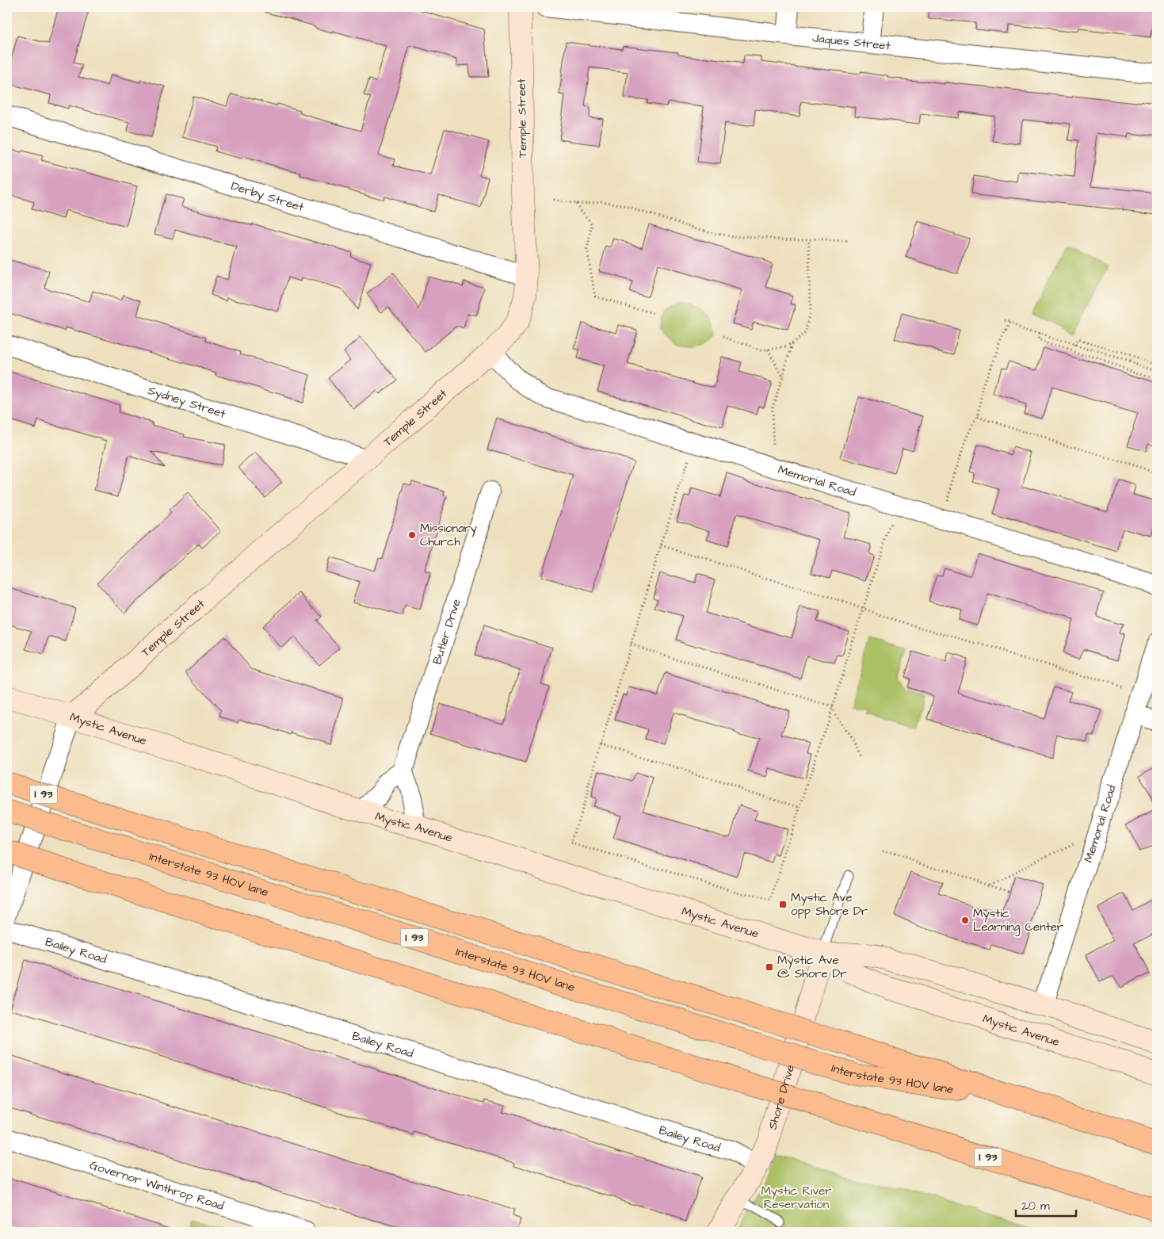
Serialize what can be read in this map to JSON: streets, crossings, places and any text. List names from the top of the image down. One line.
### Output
{"streets":{"highway":["I 93","Interstate 93 HOV lane"],"main road":["Temple Street","Mystic Avenue","Shore Drive"],"street":["Jaques Street","Derby Street","Sydney Street","Memorial Road","Butler Drive","Bailey Road","Governor Winthrop Road"]},"crossings":[["Temple Street","Derby Street"],["Temple Street","Sydney Street"],["Temple Street","Memorial Road"],["Temple Street","Mystic Avenue"],["Memorial Road","Mystic Avenue"],["Mystic Avenue","Shore Drive"],["I 93","Interstate 93 HOV lane"],["Bailey Road","Shore Drive"]],"parks":["Mystic River Reservation"],"places":{"other":["Missionary Church","Mystic Learning Center"],"transit":["Mystic Ave opp Shore Dr","Mystic Ave @ Shore Dr"]},"scale_bar":"20 m"}
